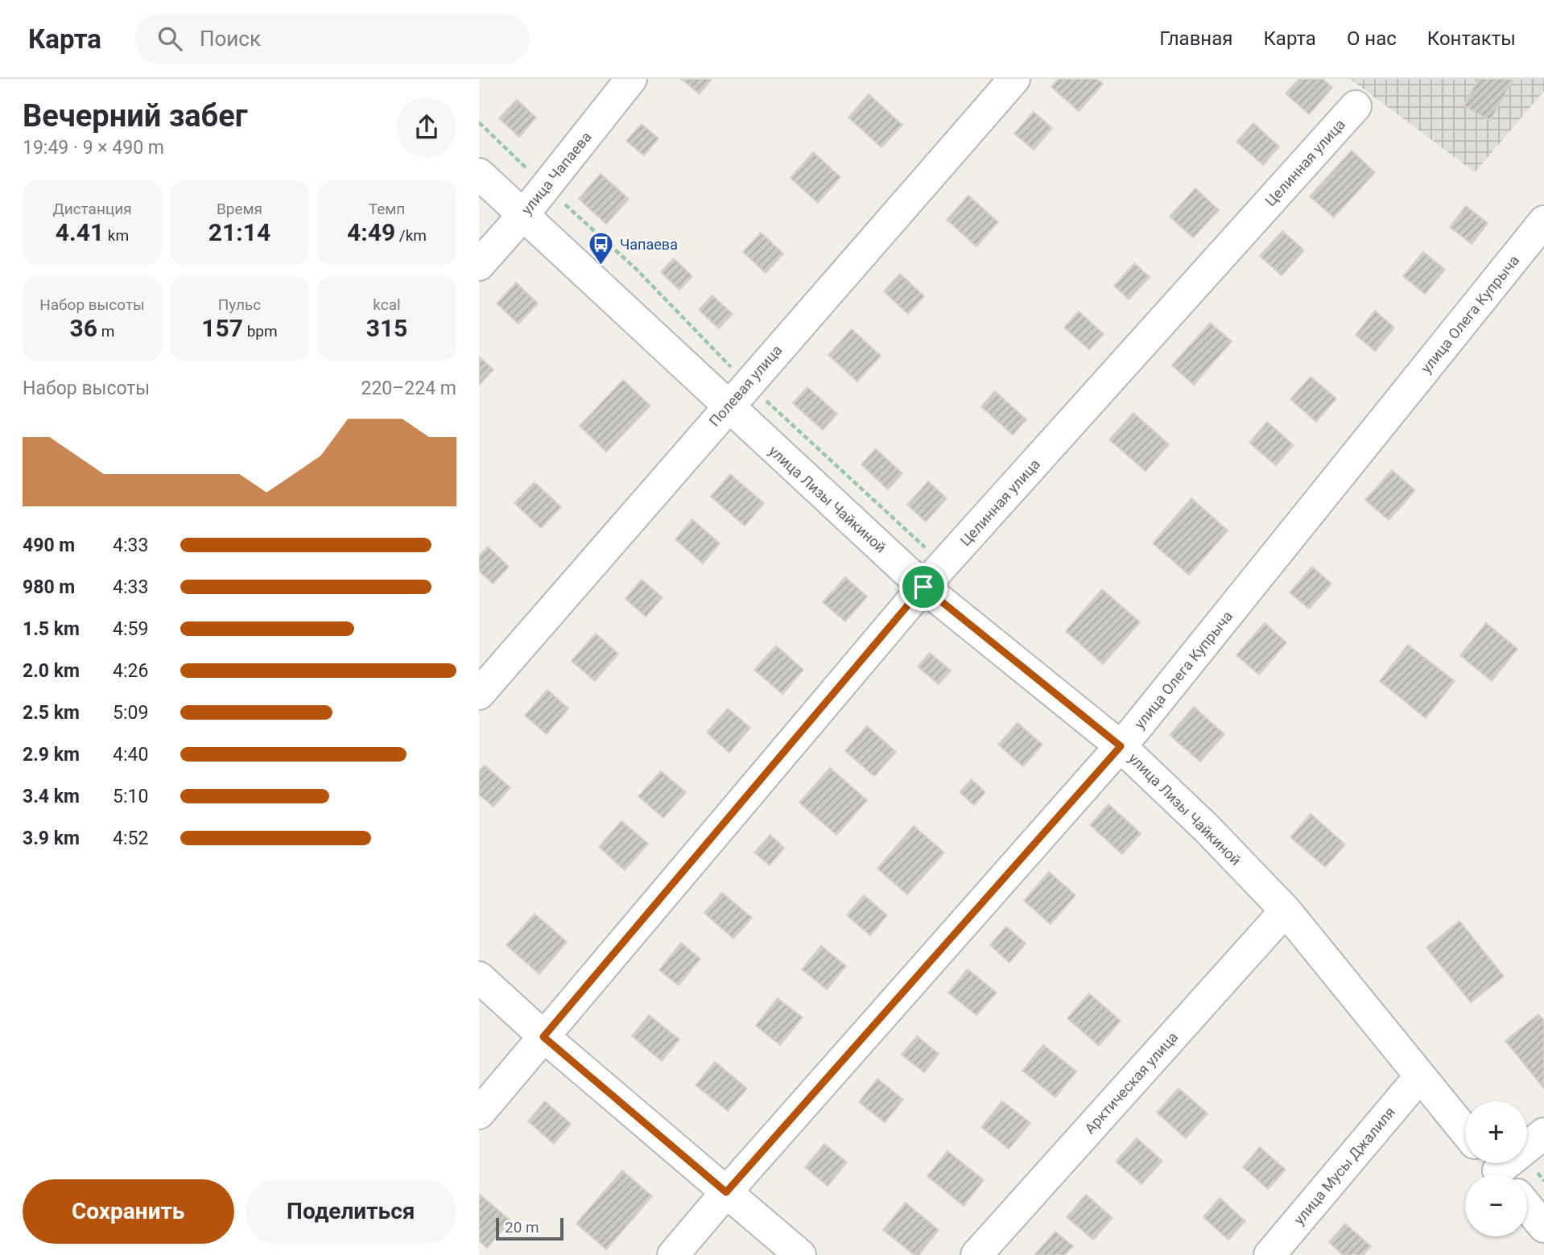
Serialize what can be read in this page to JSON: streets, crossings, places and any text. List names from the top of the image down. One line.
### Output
{"streets":{"street":["Целинная улица","улица Чапаева","улица Олега Купрыча","Полевая улица","улица Лизы Чайкиной","Арктическая улица","улица Мусы Джалиля"]},"crossings":[["Целинная улица","улица Лизы Чайкиной"],["улица Чапаева","улица Лизы Чайкиной"],["улица Олега Купрыча","улица Лизы Чайкиной"],["Полевая улица","улица Лизы Чайкиной"],["улица Лизы Чайкиной","Арктическая улица"],["улица Лизы Чайкиной","улица Мусы Джалиля"]],"places":{"bus stop":["Чапаева"]},"scale_bar":"20 m","page":{"header":"Карта","search":"Поиск","nav":["Главная","Карта","О нас","Контакты"],"heading":["Вечерний забег","19:49 · 9 × 490 m"],"stats":[["Дистанция","4.41 km"],["Время","21:14"],["Темп","4:49 /km"],["Набор высоты","36 m"],["Пульс","157 bpm"],["kcal","315"]],"chart":["Набор высоты","220–224 m"],"list":[{"name":"490 m","note":"4:33"},{"name":"980 m","note":"4:33"},{"name":"1.5 km","note":"4:59"},{"name":"2.0 km","note":"4:26"},{"name":"2.5 km","note":"5:09"},{"name":"2.9 km","note":"4:40"},{"name":"3.4 km","note":"5:10"},{"name":"3.9 km","note":"4:52"}],"map_buttons":["+","−"],"buttons":["Сохранить","Поделиться"],"scale":"20 m"}}
